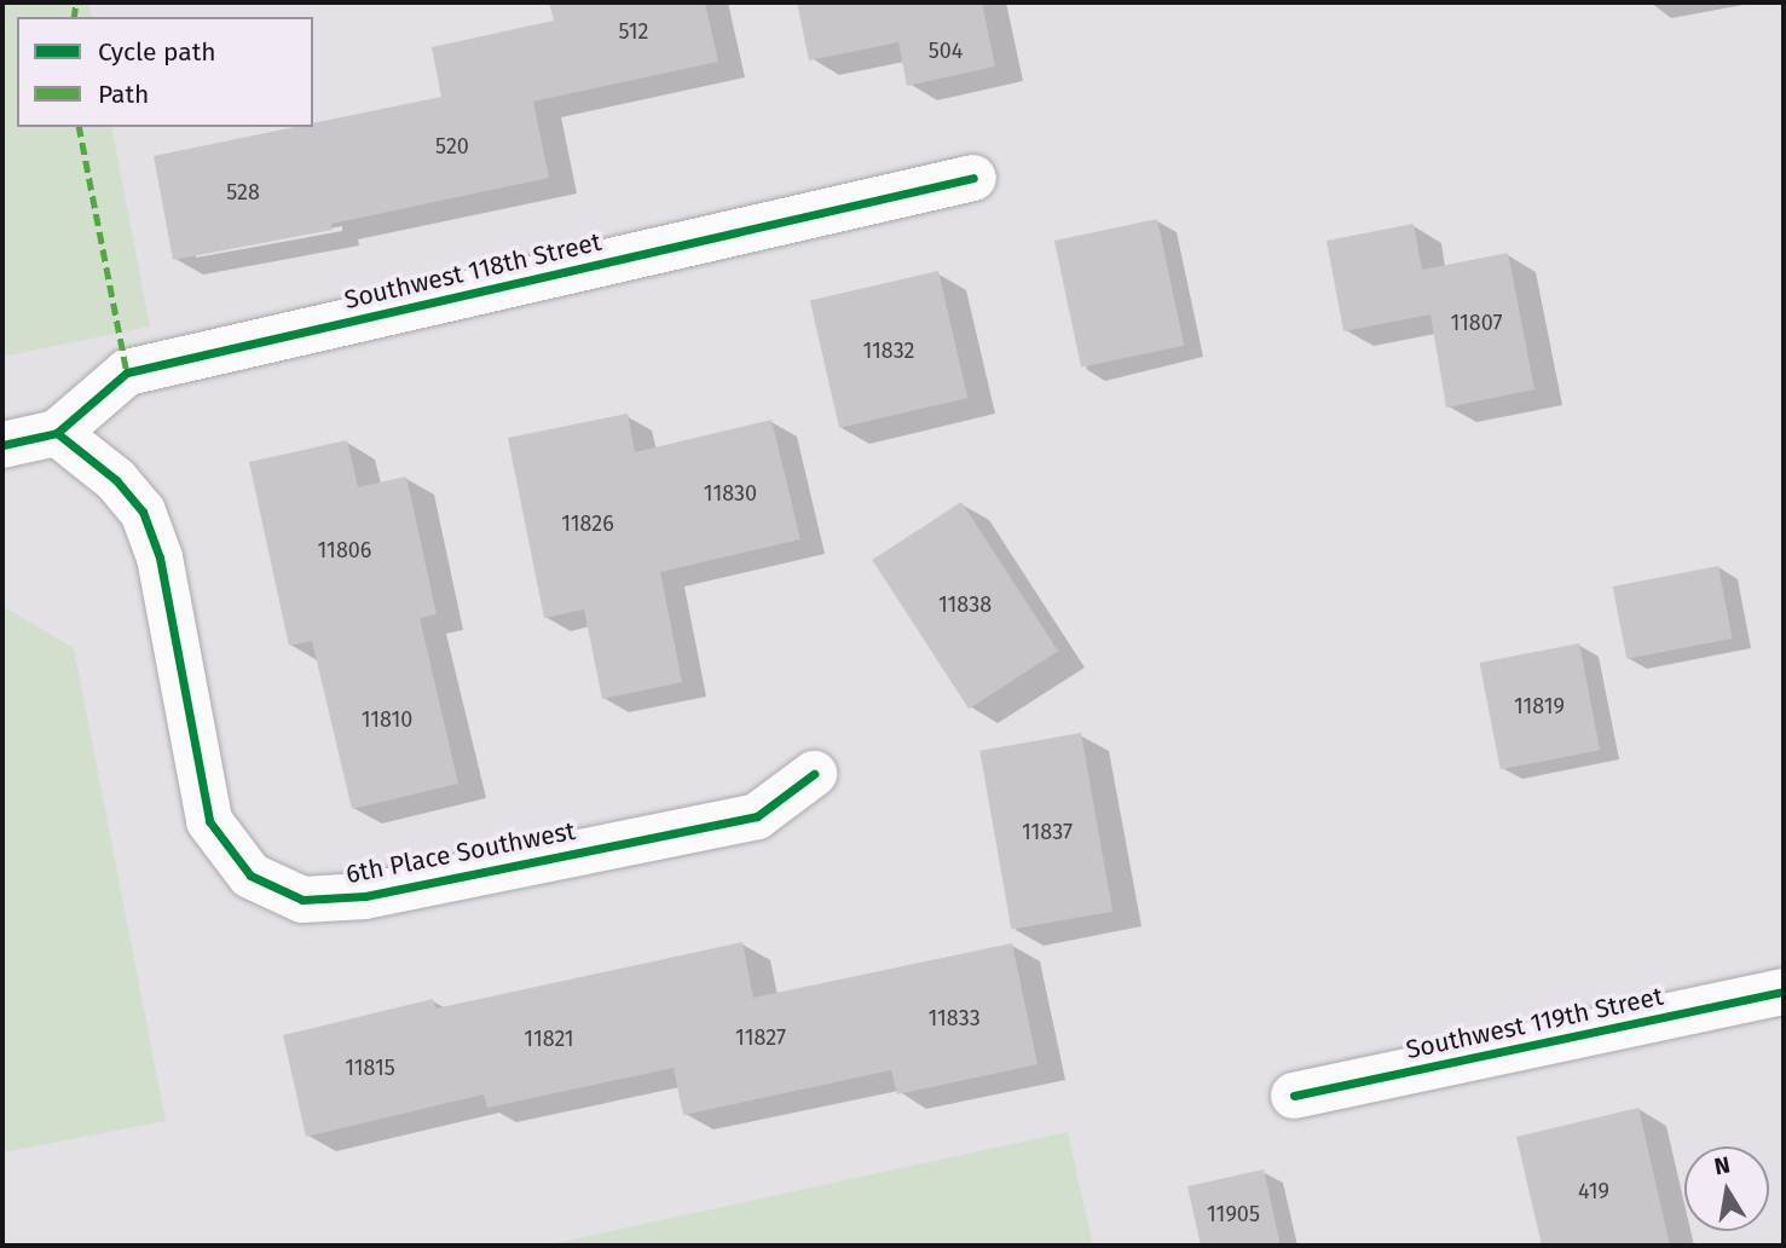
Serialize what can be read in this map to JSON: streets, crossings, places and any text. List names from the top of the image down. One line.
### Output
{"streets":{"street":["Southwest 118th Street","6th Place Southwest","Southwest 119th Street"]},"crossings":[["Southwest 118th Street","6th Place Southwest"]],"house_numbers":["512","504","520","528","11807","11832","11830","11826","11806","11838","11819","11810","11837","11833","11827","11821","11815","419","11905"],"legend":["Cycle path","Path"],"north":"top"}
